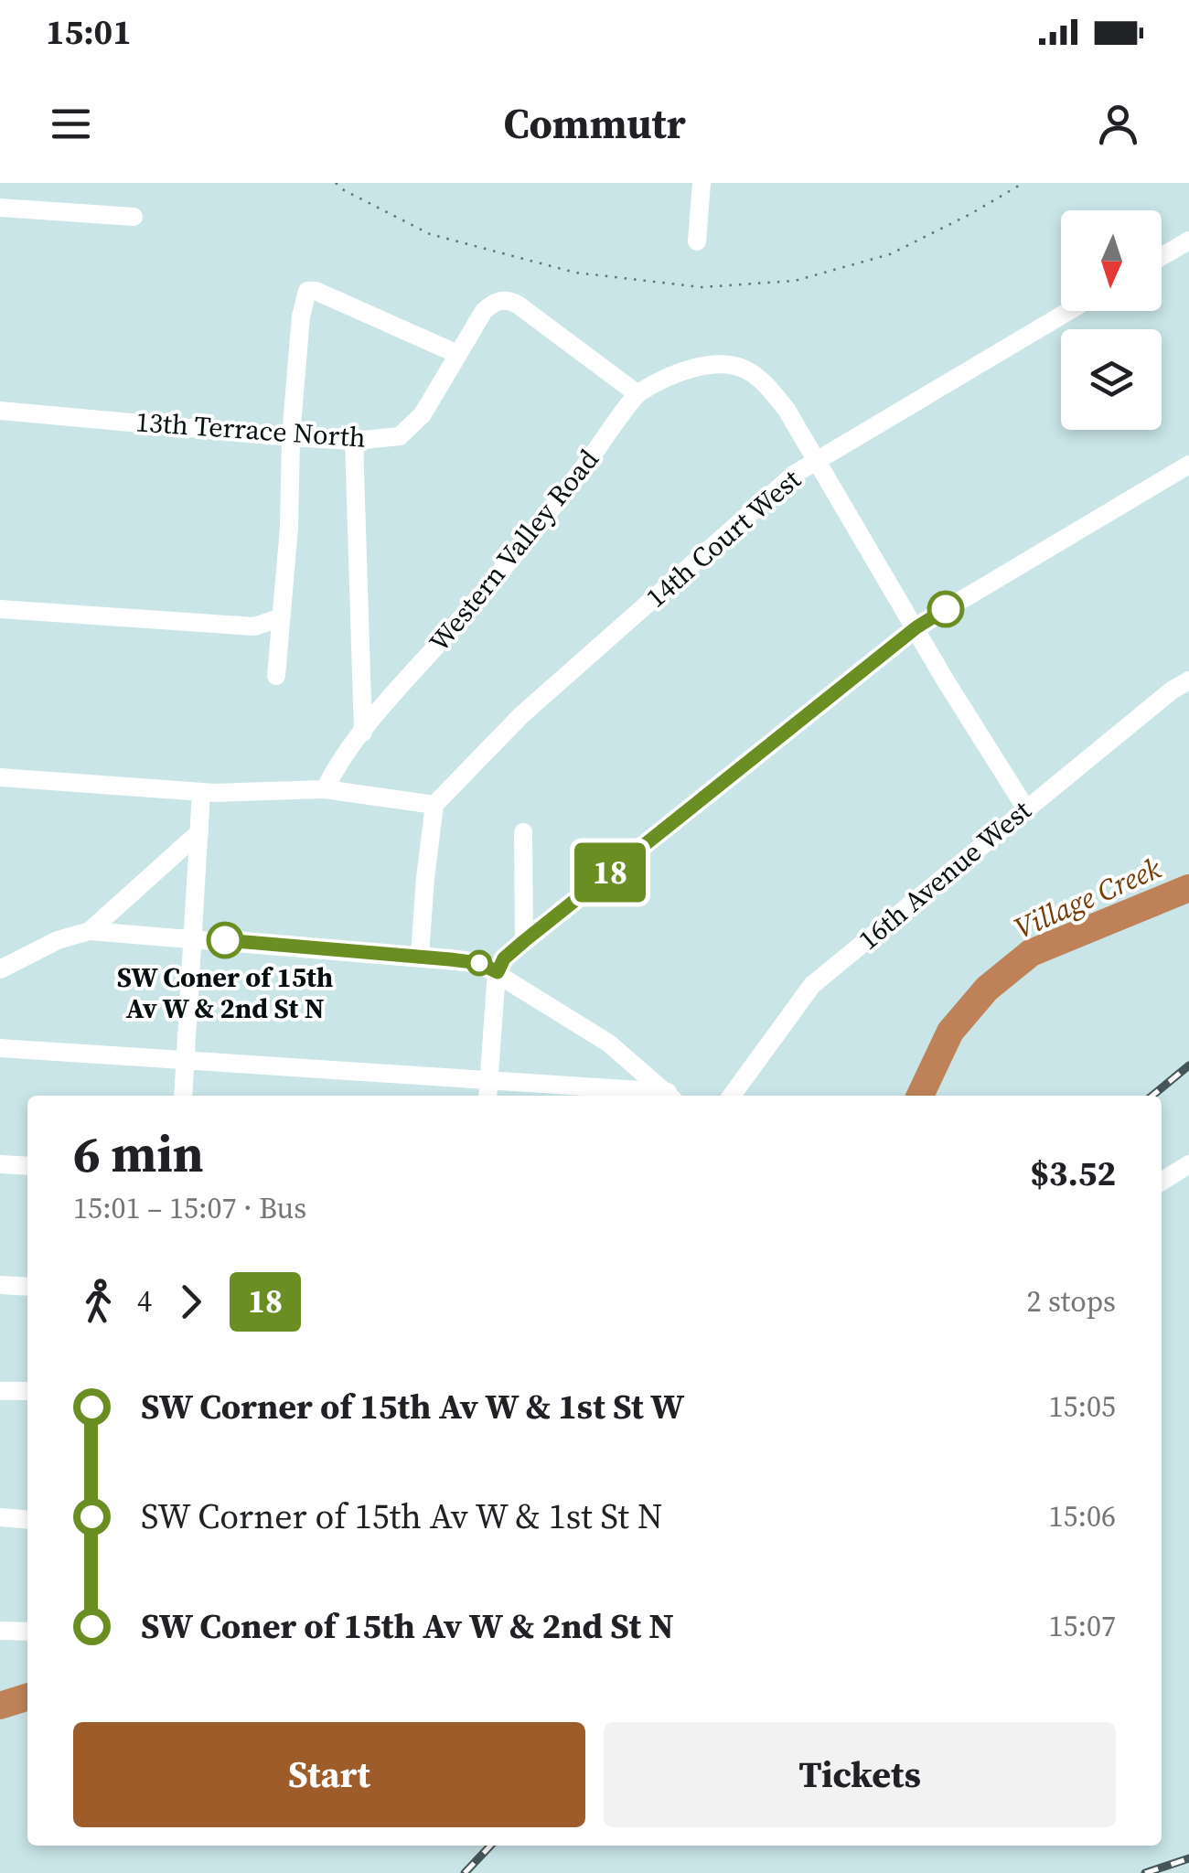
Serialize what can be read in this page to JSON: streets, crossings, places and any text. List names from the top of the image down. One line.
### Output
{"streets":{"street":["13th Terrace North","14th Court West","Western Valley Road","16th Avenue West"]},"crossings":[["13th Terrace North","Western Valley Road"]],"water":["Village Creek"],"places":["SW Coner of 15th Av W & 2nd St N"],"lines":["bus line 18"],"north":"bottom","page":{"status":"15:01","header":"Commutr","on_map":"18","heading":["6 min","15:01 – 15:07 · Bus","$3.52"],"legs":["4","18","2 stops"],"list":[{"name":"SW Corner of 15th Av W & 1st St W","value":"15:05"},{"name":"SW Corner of 15th Av W & 1st St N","value":"15:06"},{"name":"SW Coner of 15th Av W & 2nd St N","value":"15:07"}],"buttons":["Start","Tickets"]}}
